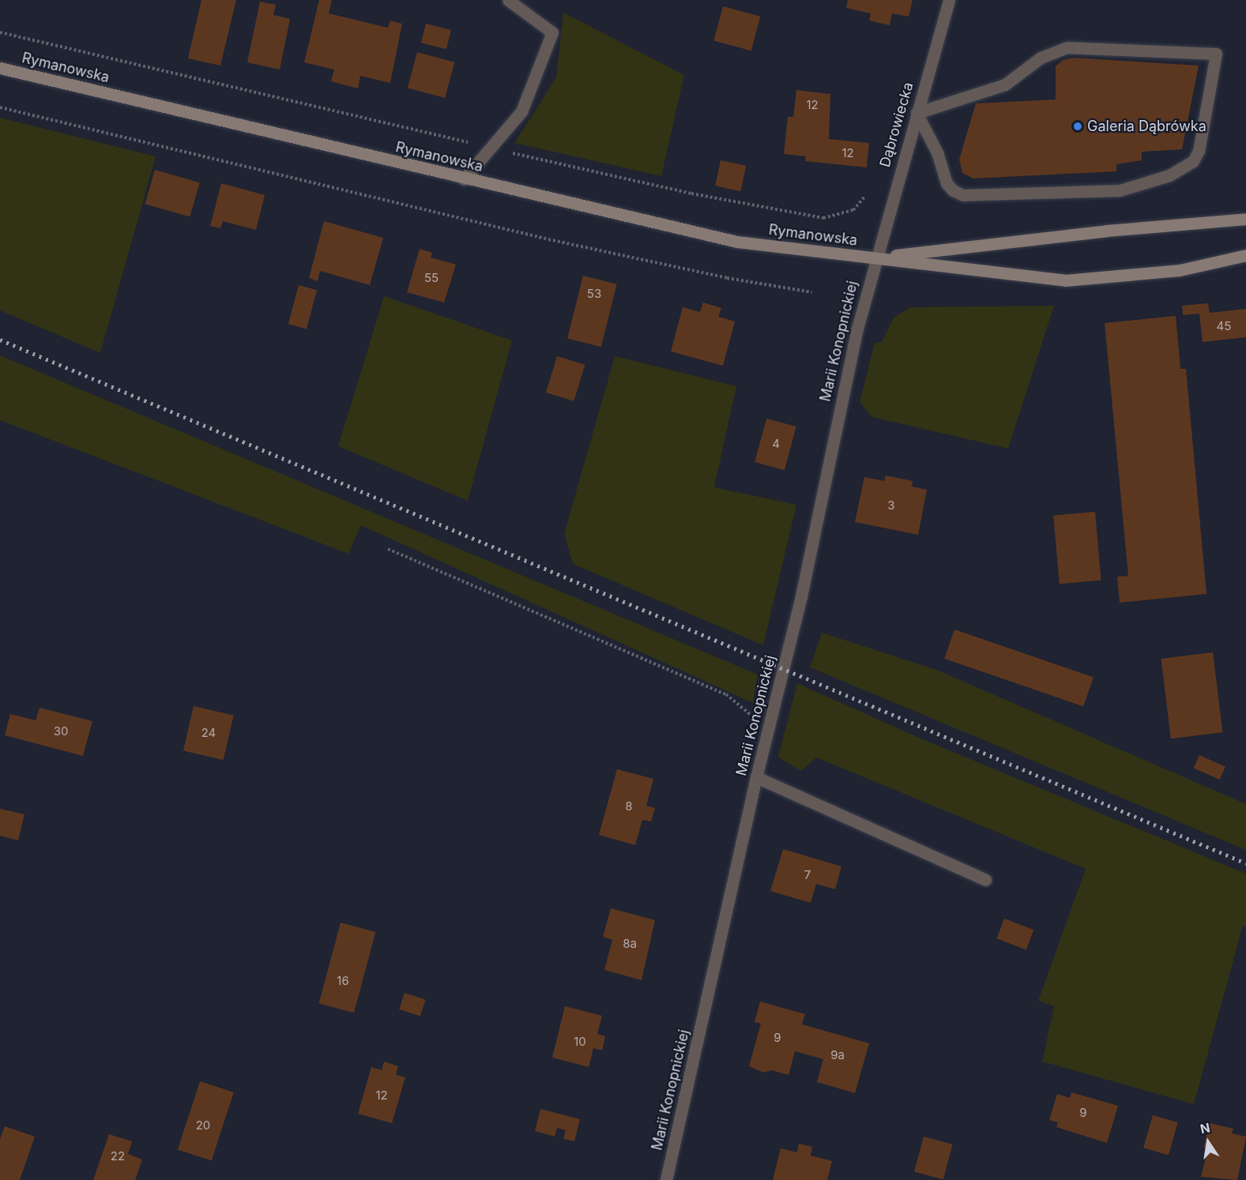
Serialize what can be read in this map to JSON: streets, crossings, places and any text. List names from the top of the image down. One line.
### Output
{"streets":{"main road":["Rymanowska"],"street":["Dąbrowiecka","Marii Konopnickiej"]},"crossings":[["Rymanowska","Dąbrowiecka"],["Rymanowska","Marii Konopnickiej"],["Dąbrowiecka","Marii Konopnickiej"]],"places":["Galeria Dąbrówka"],"house_numbers":["12","12","55","53","45","4","3","30","24","8","7","8a","16","9","10","9a","12","9","20","22"],"north":"top"}
